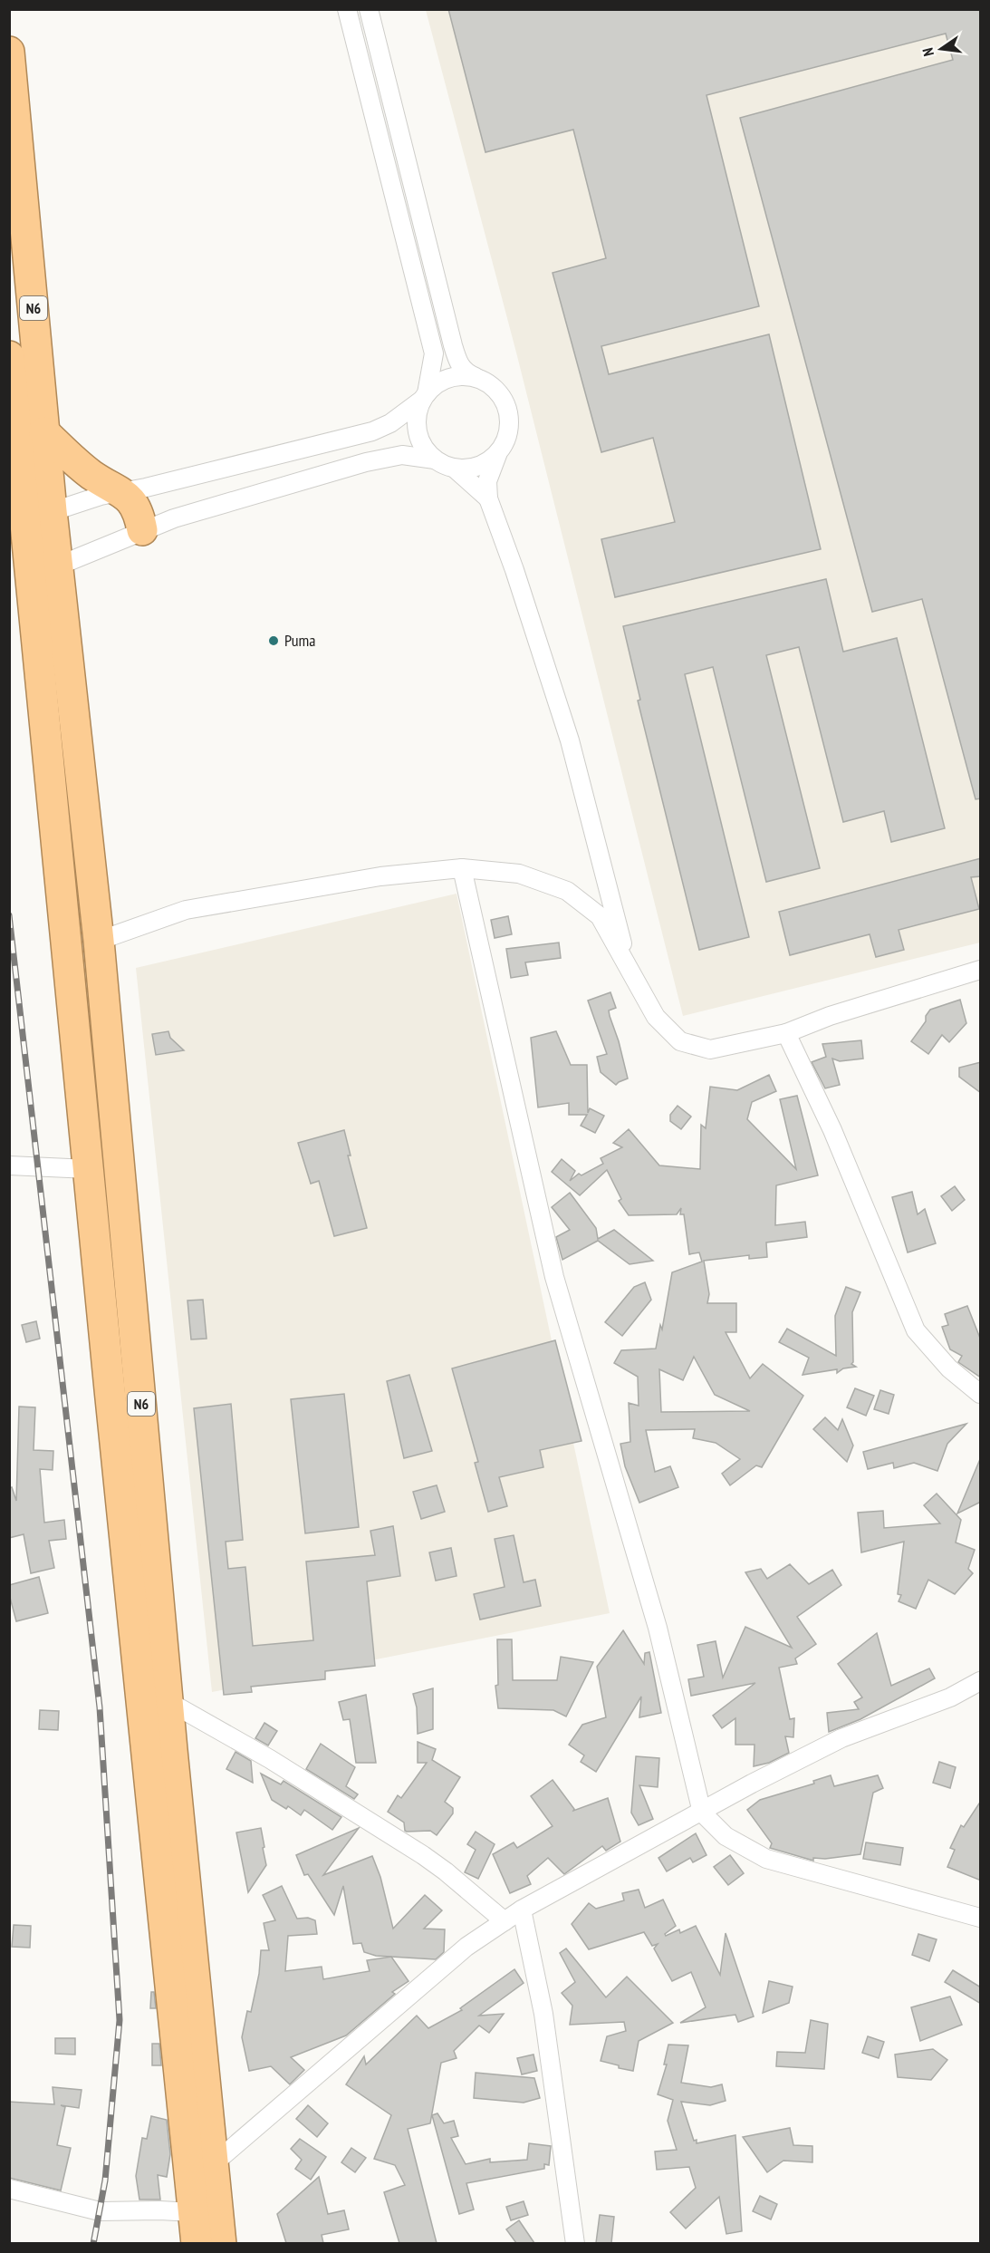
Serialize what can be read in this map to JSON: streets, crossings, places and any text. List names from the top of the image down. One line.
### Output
{"streets":{"highway":["N6"]},"places":["Puma"],"north":"left"}
